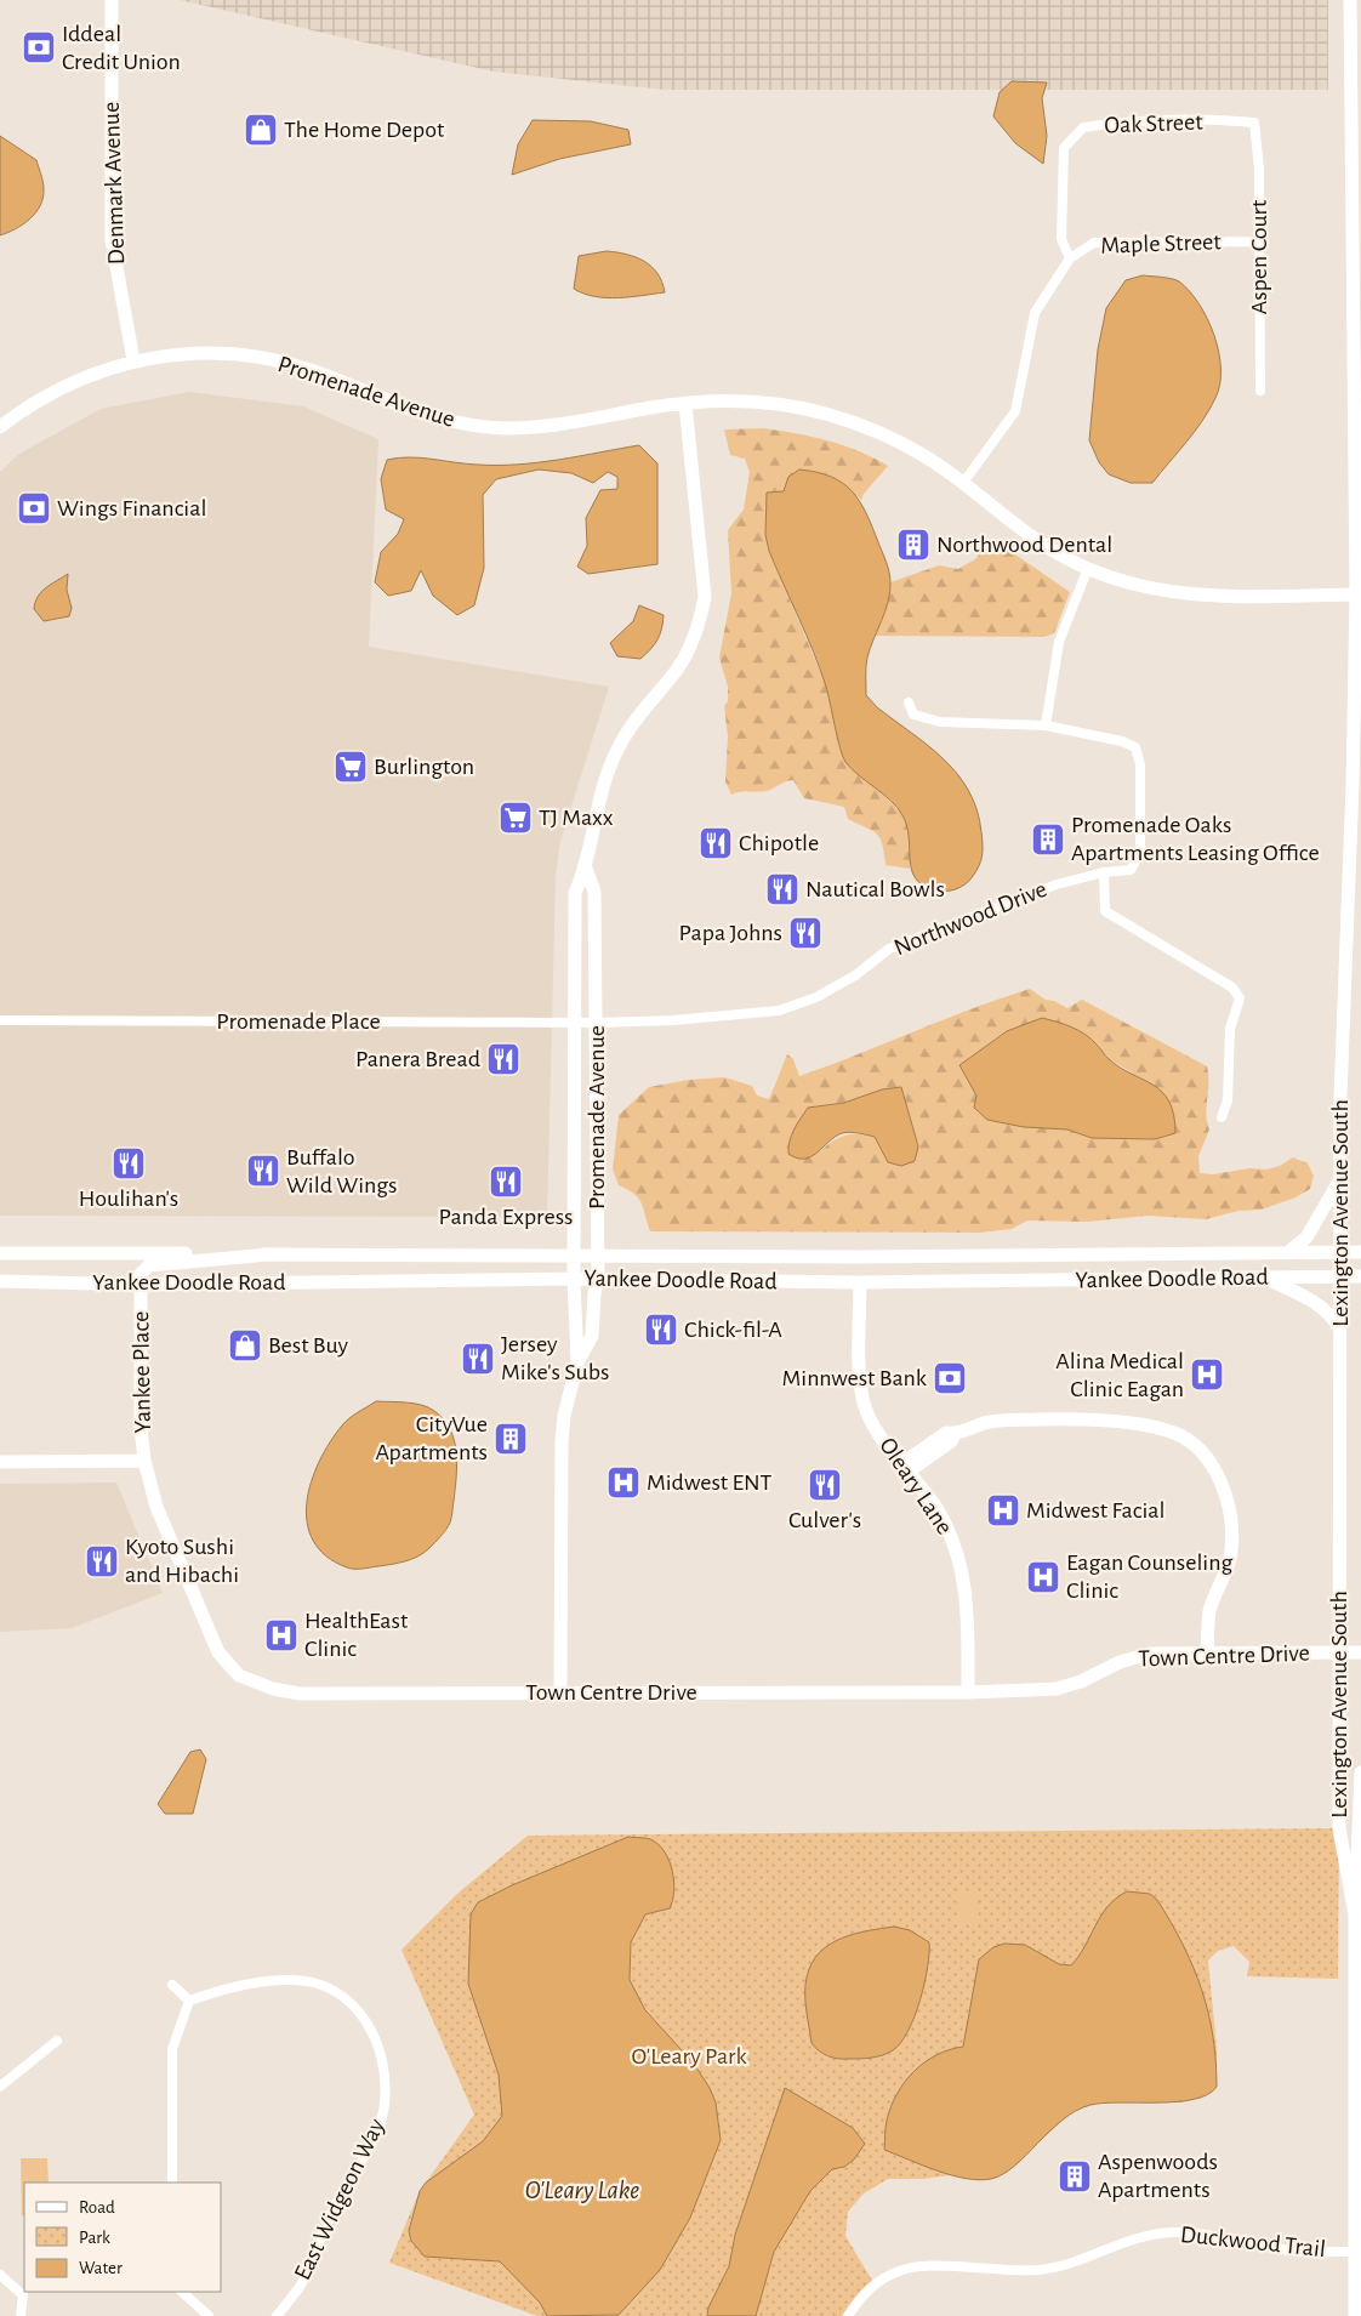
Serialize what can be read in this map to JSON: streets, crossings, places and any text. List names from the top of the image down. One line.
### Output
{"streets":{"street":["Oak Street","Denmark Avenue","Maple Street","Aspen Court","Promenade Avenue","Northwood Drive","Promenade Place","Lexington Avenue South","Yankee Doodle Road","Yankee Place","Oleary Lane","Town Centre Drive","East Widgeon Way","Duckwood Trail"]},"crossings":[["Oak Street","Maple Street"],["Oak Street","Aspen Court"],["Denmark Avenue","Promenade Avenue"],["Maple Street","Aspen Court"],["Promenade Avenue","Northwood Drive"],["Promenade Avenue","Promenade Place"],["Promenade Avenue","Yankee Doodle Road"],["Promenade Avenue","Town Centre Drive"],["Northwood Drive","Promenade Place"],["Lexington Avenue South","Yankee Doodle Road"],["Lexington Avenue South","Town Centre Drive"],["Lexington Avenue South","Duckwood Trail"],["Yankee Doodle Road","Yankee Place"],["Yankee Doodle Road","Oleary Lane"],["Yankee Place","Town Centre Drive"],["Oleary Lane","Town Centre Drive"]],"water":["O'Leary Lake"],"parks":["O'Leary Park"],"places":{"bank":["Iddeal Credit Union","Wings Financial","Minnwest Bank"],"shop":["The Home Depot","Best Buy"],"building":["Northwood Dental","Promenade Oaks Apartments Leasing Office","CityVue Apartments","Aspenwoods Apartments"],"supermarket":["Burlington","TJ Maxx"],"restaurant":["Chipotle","Nautical Bowls","Papa Johns","Panera Bread","Houlihan's","Buffalo Wild Wings","Panda Express","Chick-fil-A","Jersey Mike's Subs","Culver's","Kyoto Sushi and Hibachi"],"hospital":["Alina Medical Clinic Eagan","Midwest ENT","Midwest Facial","Eagan Counseling Clinic","HealthEast Clinic"]},"legend":["Road","Park","Water"]}
